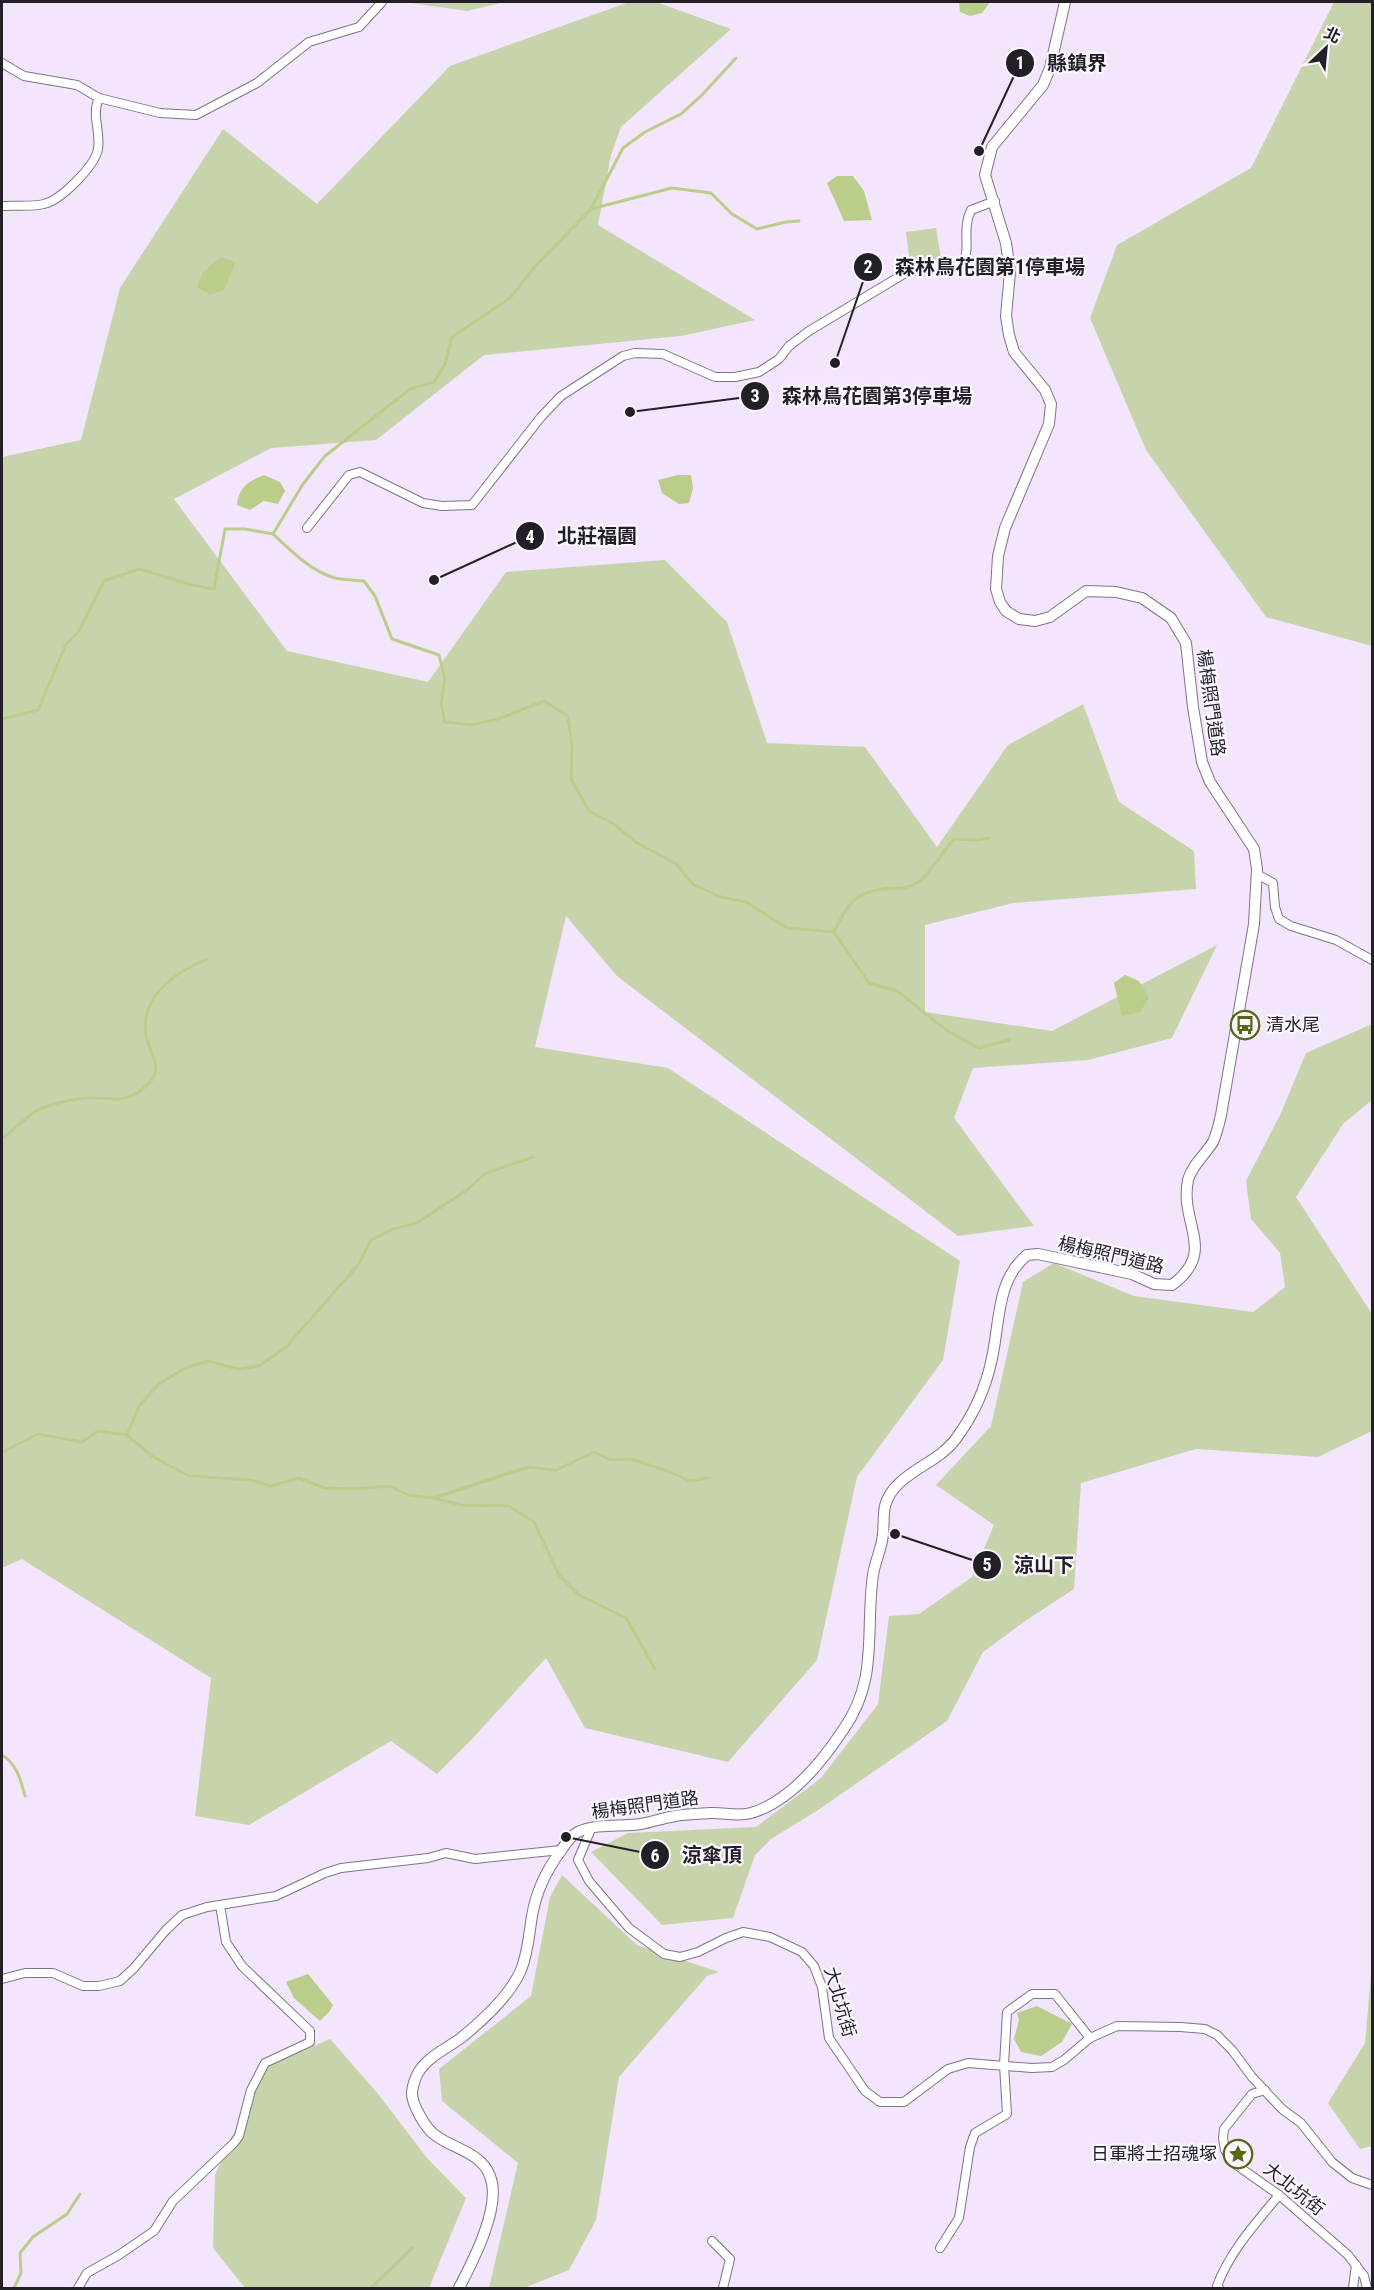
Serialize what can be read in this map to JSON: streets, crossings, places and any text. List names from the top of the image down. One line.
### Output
{"streets":{"street":["楊梅照門道路","大北坑街"]},"crossings":[["楊梅照門道路","大北坑街"]],"places":{"other":["縣鎮界","森林鳥花園第1停車場","森林鳥花園第3停車場","北莊福園","涼山下","涼傘頂"],"bus stop":["清水尾"],"place":["日軍將士招魂塚"]},"north":"top right"}
